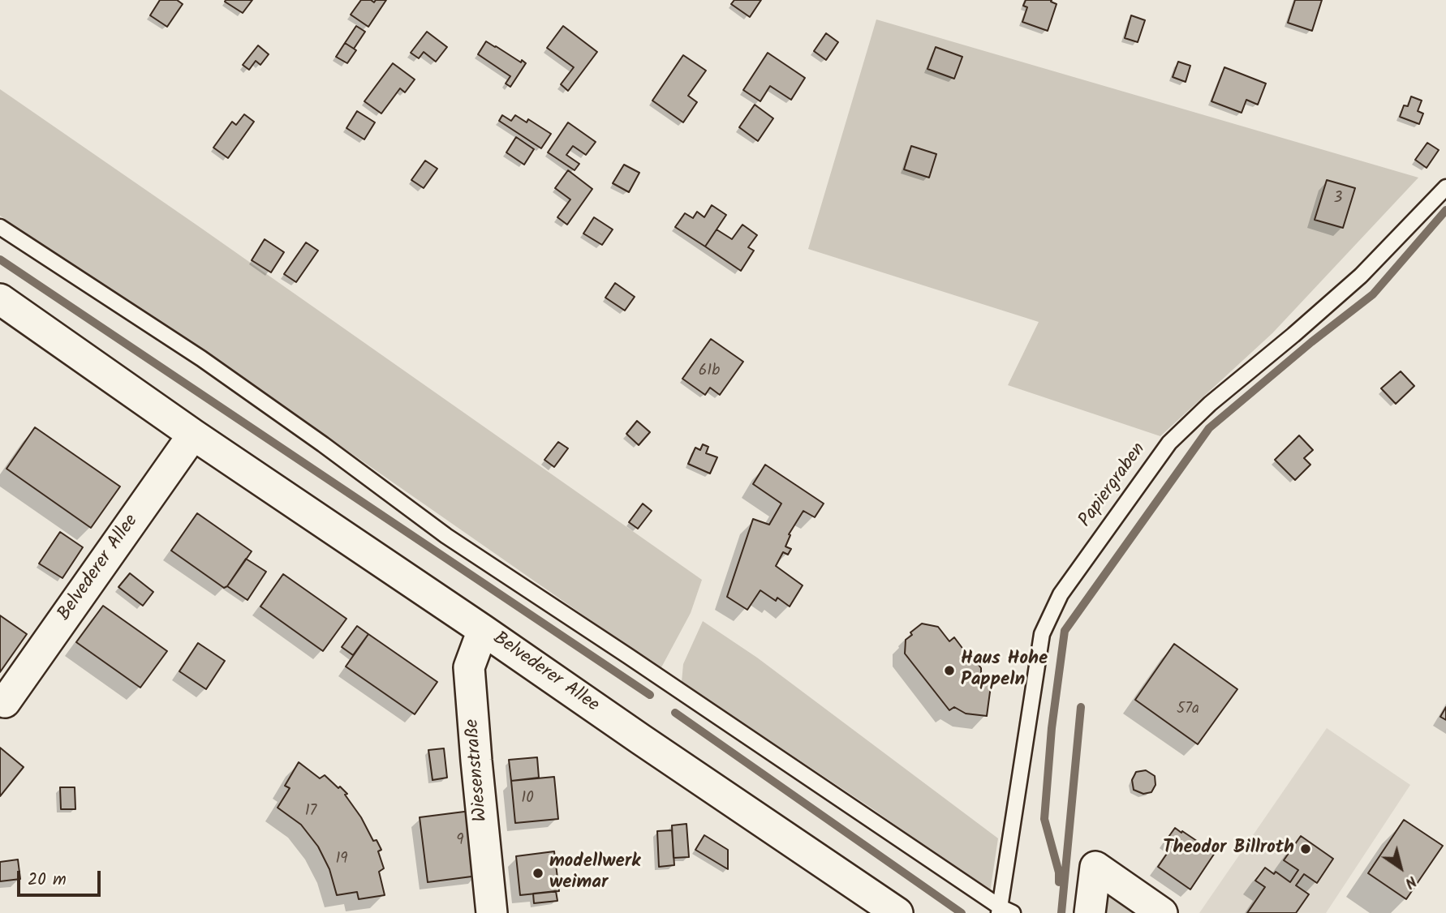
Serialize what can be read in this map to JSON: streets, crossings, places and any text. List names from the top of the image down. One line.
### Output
{"streets":{"street":["Belvederer Allee","Wiesenstraße"],"lane":["Papiergraben"]},"crossings":[["Belvederer Allee","Wiesenstraße"]],"places":["Haus Hohe Pappeln","Theodor Billroth","modellwerk weimar"],"house_numbers":["3","61b","57a","10","17","9","19"],"scale_bar":"20 m","north":"bottom right"}
